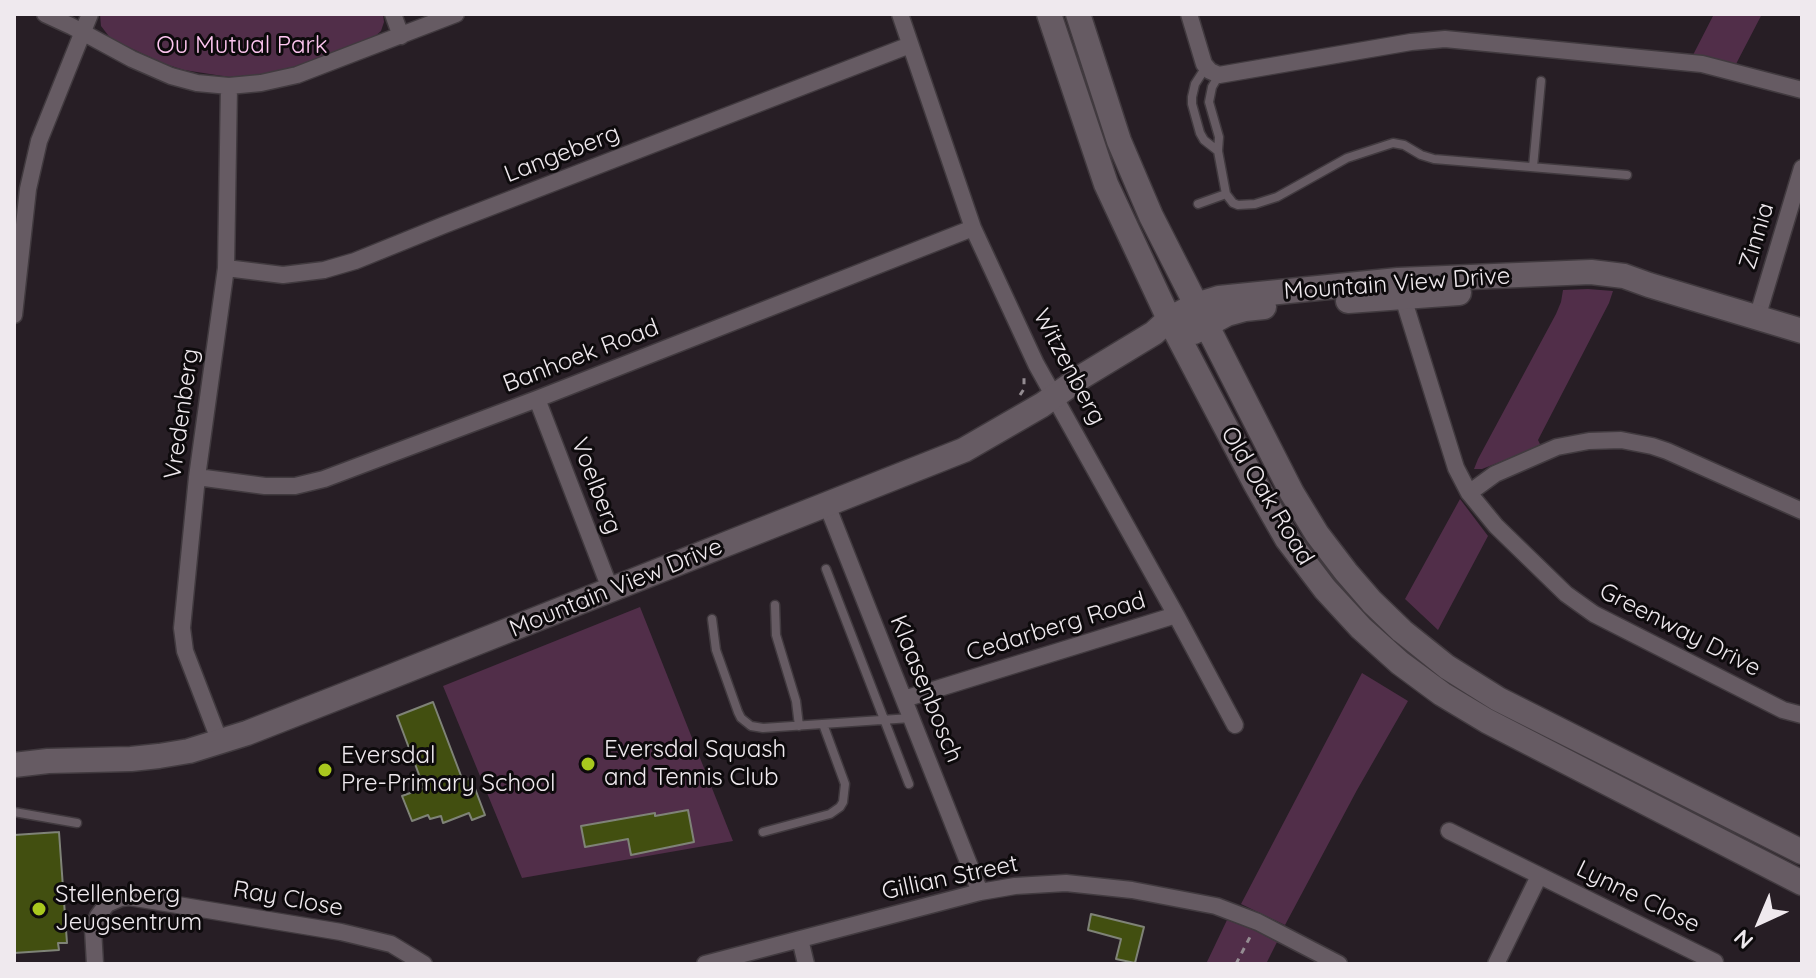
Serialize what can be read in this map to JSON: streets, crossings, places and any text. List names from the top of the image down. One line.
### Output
{"streets":{"main road":["Mountain View Drive","Old Oak Road"],"street":["Langeberg","Zinnia","Banhoek Road","Witzenberg","Vredenberg","Voelberg","Cedarberg Road","Greenway Drive","Klaasenbosch","Gillian Street","Lynne Close","Ray Close"]},"crossings":[["Langeberg","Witzenberg"],["Langeberg","Vredenberg"],["Zinnia","Mountain View Drive"],["Mountain View Drive","Witzenberg"],["Mountain View Drive","Vredenberg"],["Mountain View Drive","Voelberg"],["Mountain View Drive","Old Oak Road"],["Mountain View Drive","Greenway Drive"],["Mountain View Drive","Klaasenbosch"],["Banhoek Road","Witzenberg"],["Banhoek Road","Vredenberg"],["Banhoek Road","Voelberg"],["Witzenberg","Cedarberg Road"],["Cedarberg Road","Klaasenbosch"],["Klaasenbosch","Gillian Street"]],"parks":["Ou Mutual Park"],"places":["Eversdal Squash and Tennis Club","Eversdal Pre-Primary School","Stellenberg Jeugsentrum"],"north":"bottom left"}
